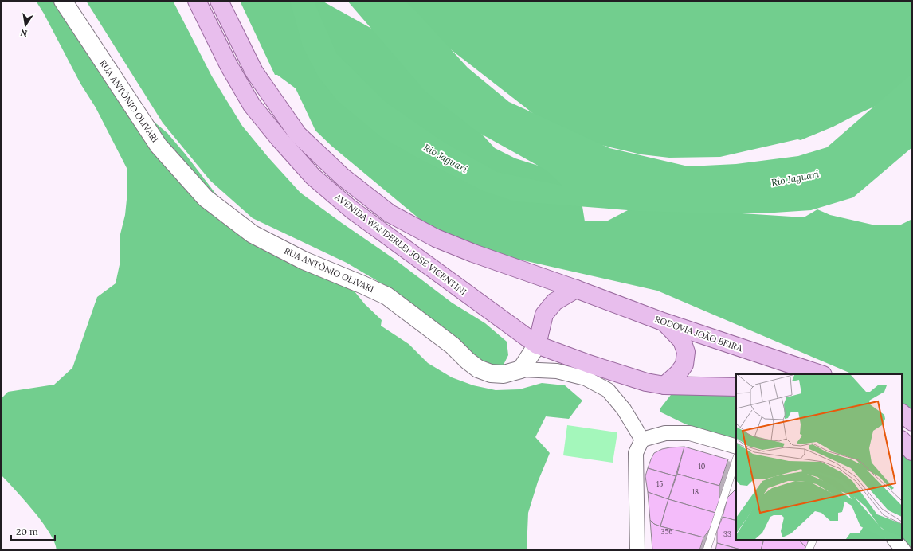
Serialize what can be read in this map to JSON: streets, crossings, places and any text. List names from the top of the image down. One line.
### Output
{"streets":{"main road":["AVENIDA WANDERLEI JOSÉ VICENTINI","RODOVIA JOÃO BEIRA"],"street":["RUA ANTÔNIO OLIVARI"]},"crossings":[["AVENIDA WANDERLEI JOSÉ VICENTINI","RODOVIA JOÃO BEIRA"]],"water":["Rio Jaguari"],"house_numbers":["10","15","18","356","33"],"scale_bar":"20 m","north":"bottom"}
